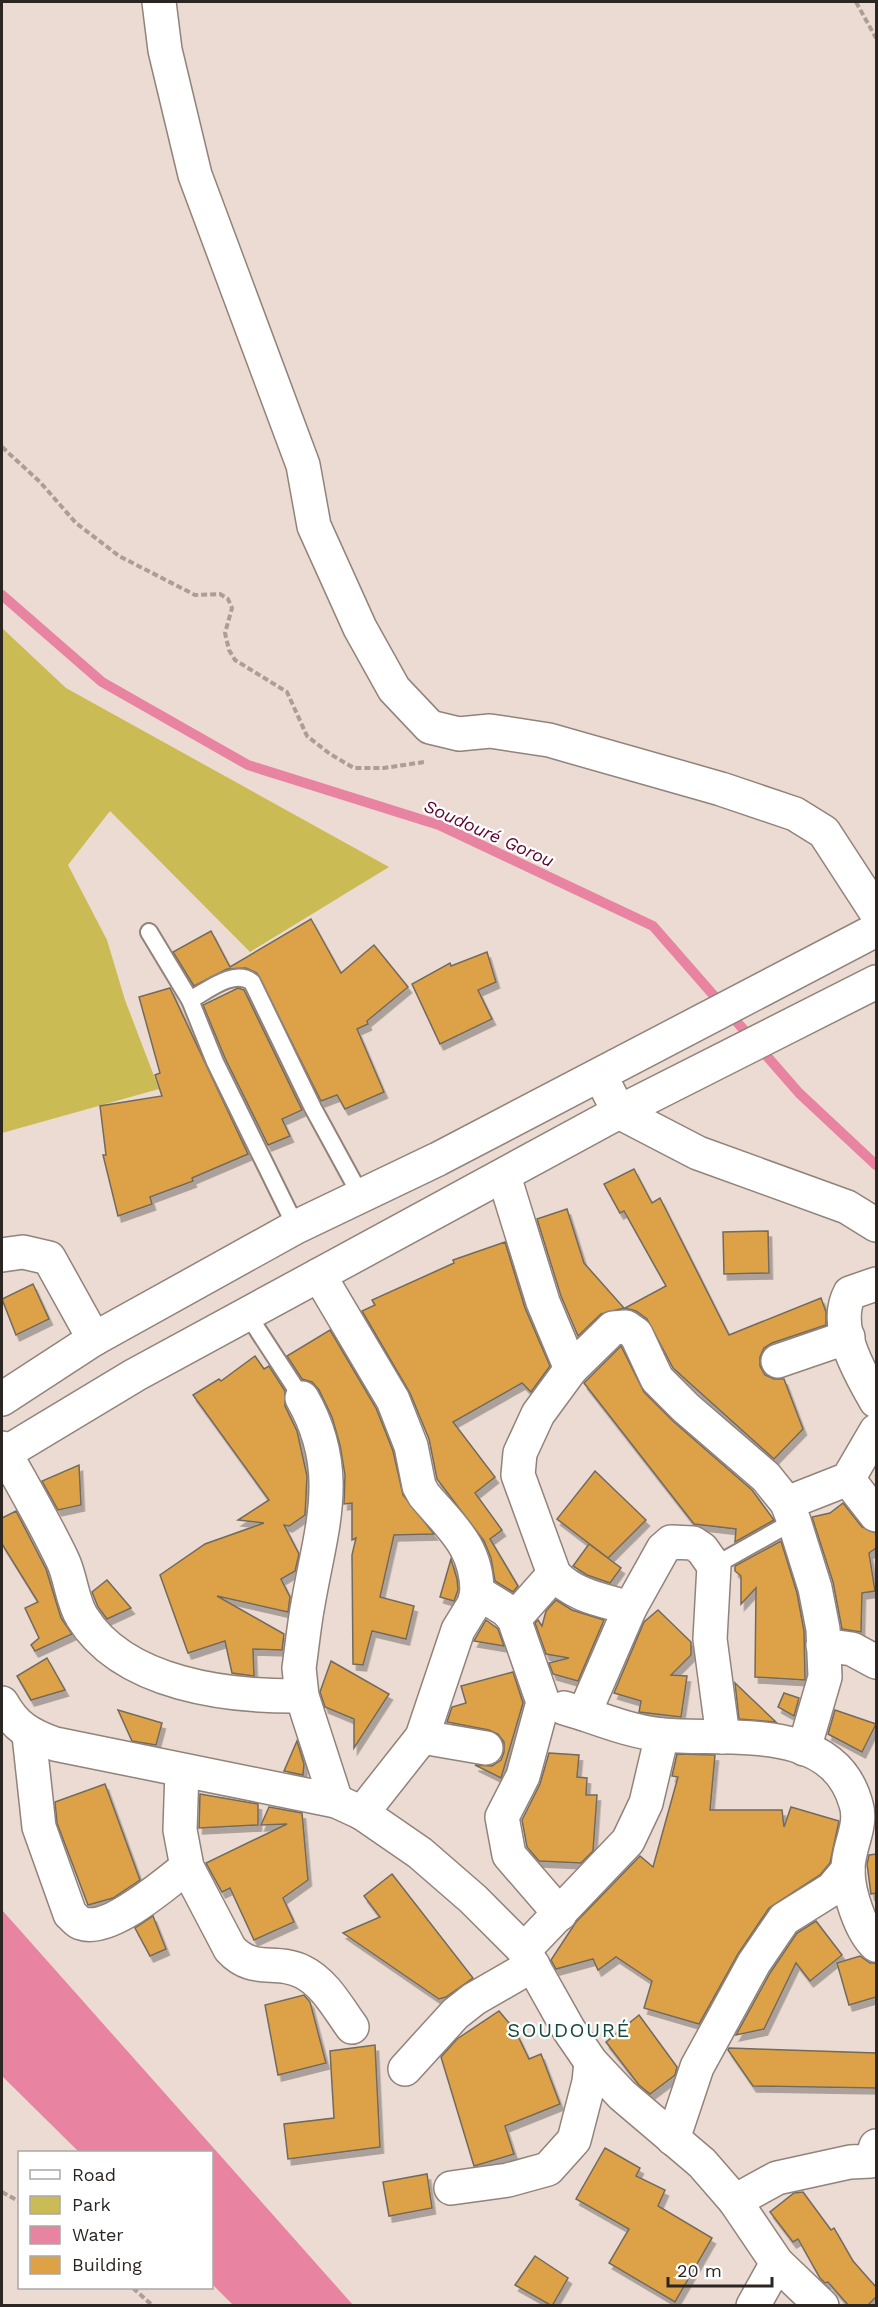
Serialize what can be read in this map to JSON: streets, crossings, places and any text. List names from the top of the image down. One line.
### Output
{"districts":["SOUDOURÉ"],"water":["Soudouré Gorou"],"legend":["Road","Park","Water","Building"],"scale_bar":"20 m"}
